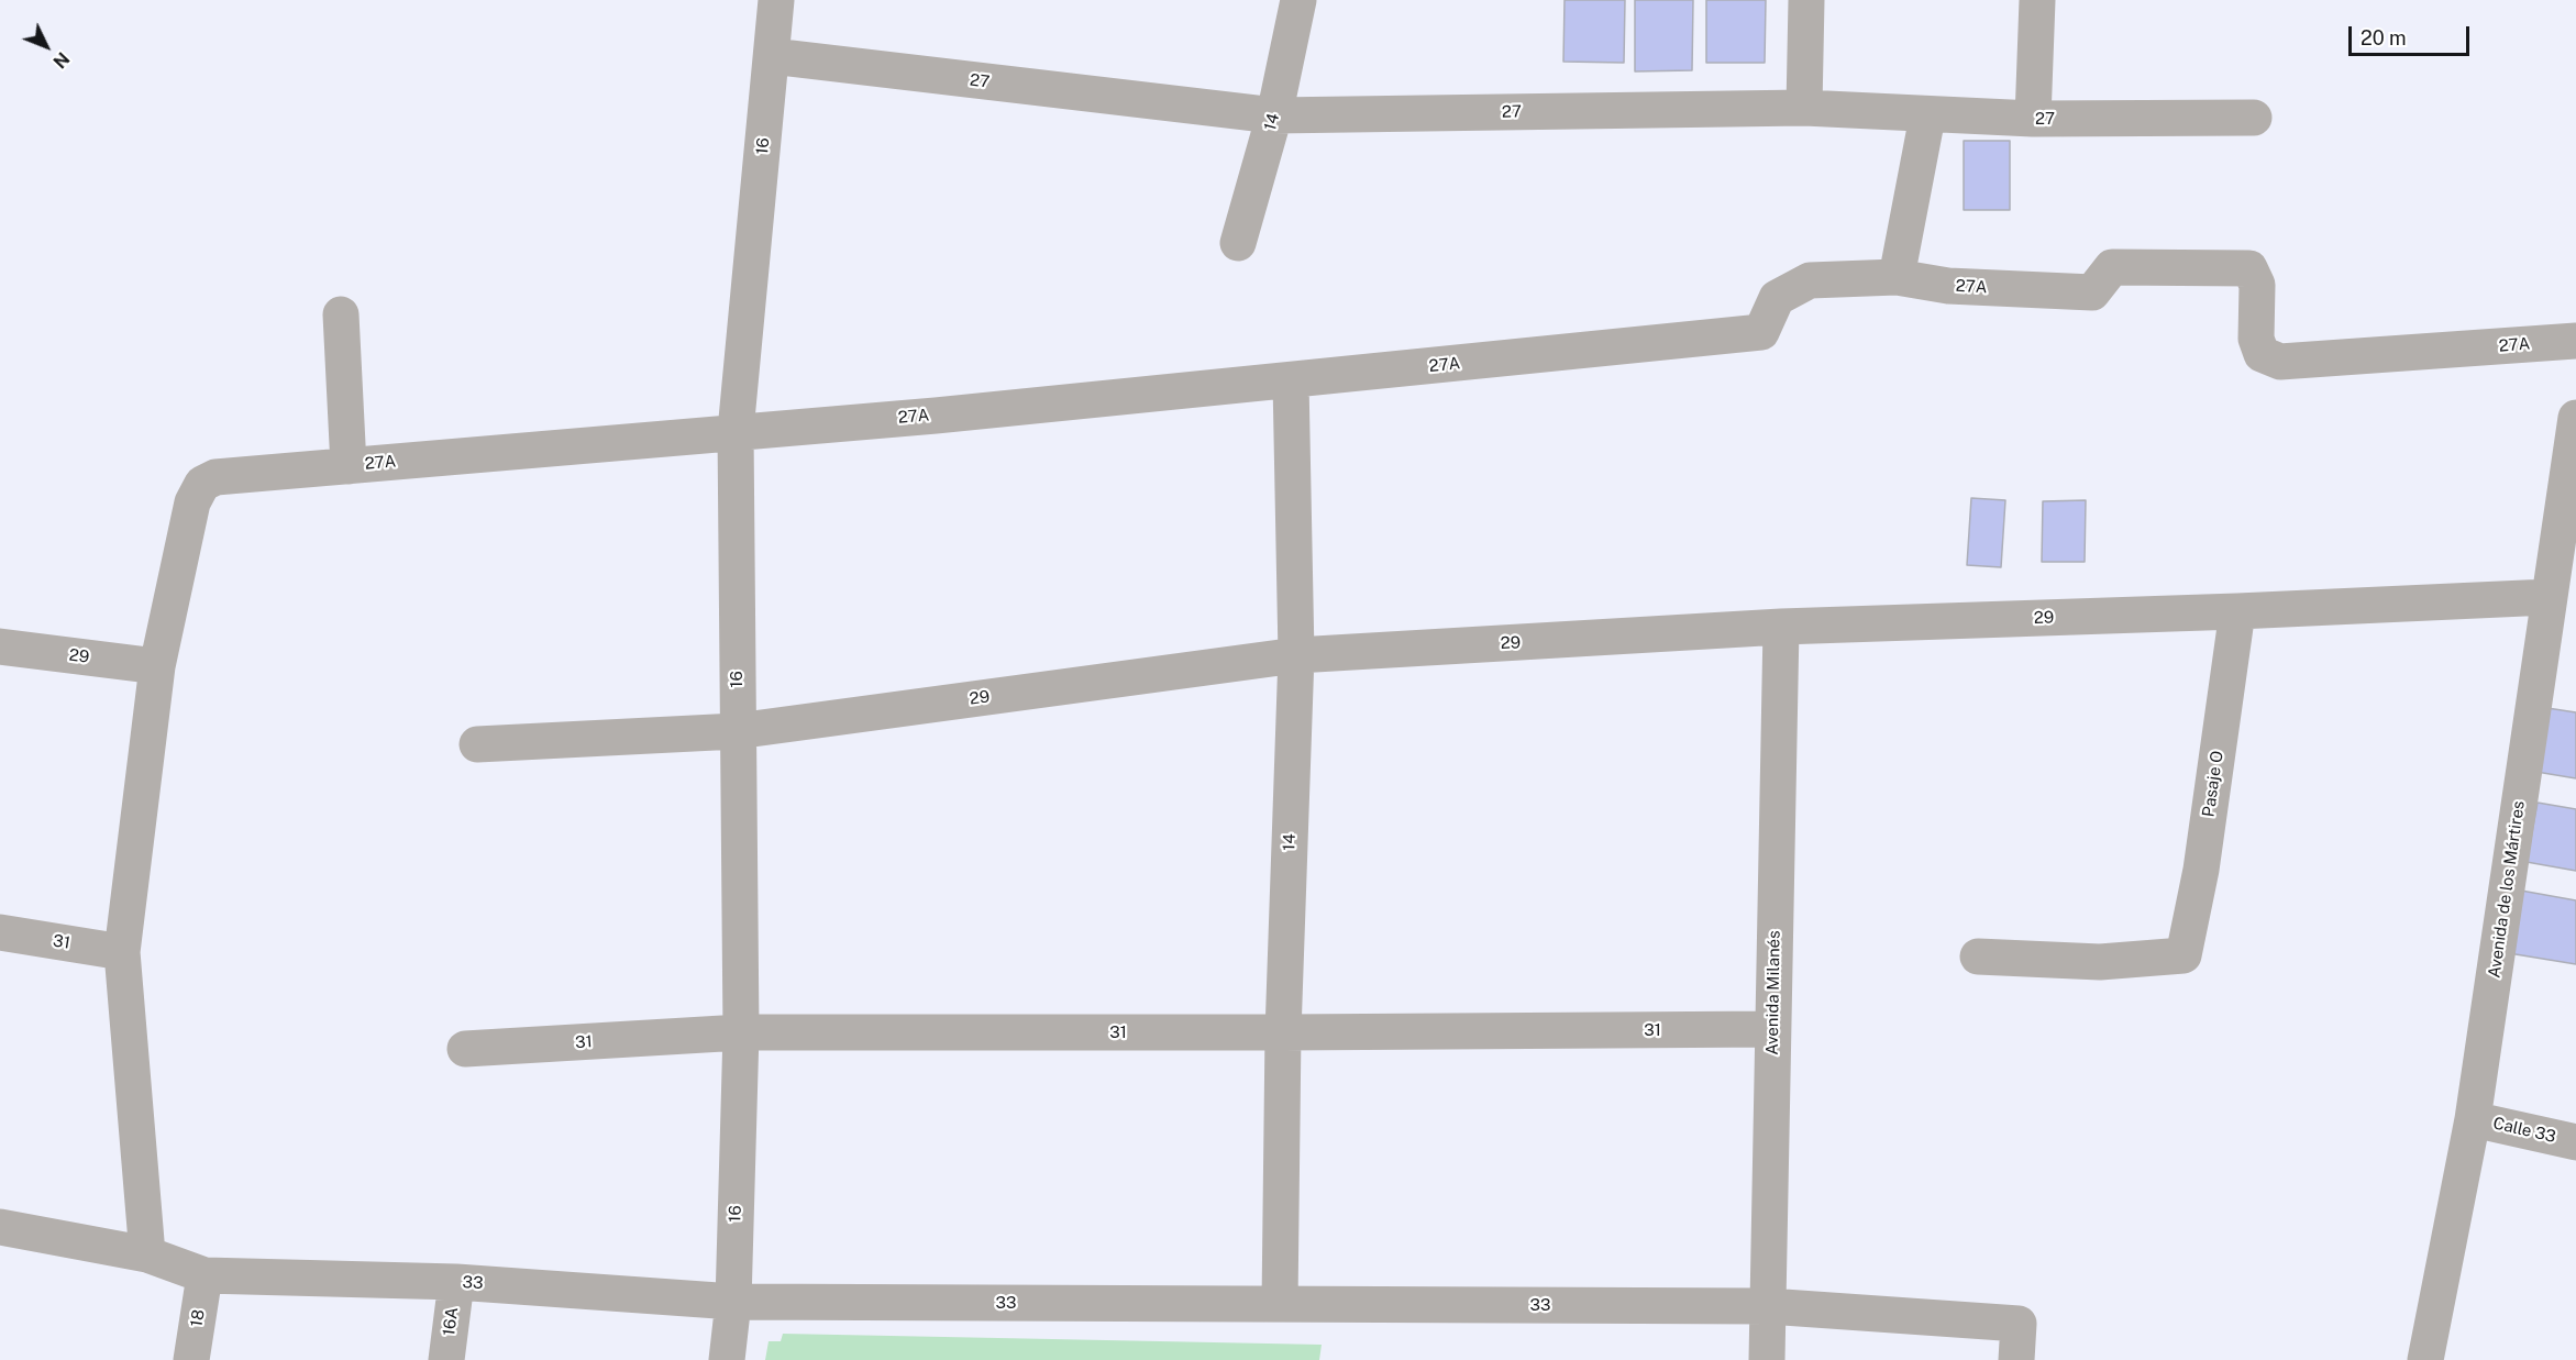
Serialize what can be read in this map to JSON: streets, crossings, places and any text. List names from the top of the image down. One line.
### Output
{"streets":{"street":["27","14","16","27A","29","Pasaje O","Avenida de los Mártires","31","Avenida Milanés","Calle 33","33","18","16A"]},"crossings":[["27","14"],["27","16"],["14","27A"],["14","29"],["14","31"],["14","33"],["16","27A"],["16","29"],["16","31"],["16","33"],["27A","29"],["29","Pasaje O"],["29","Avenida de los Mártires"],["29","Avenida Milanés"],["Avenida de los Mártires","Calle 33"],["31","Avenida Milanés"],["Avenida Milanés","33"],["33","18"],["33","16A"]],"scale_bar":"20 m","north":"bottom right"}
